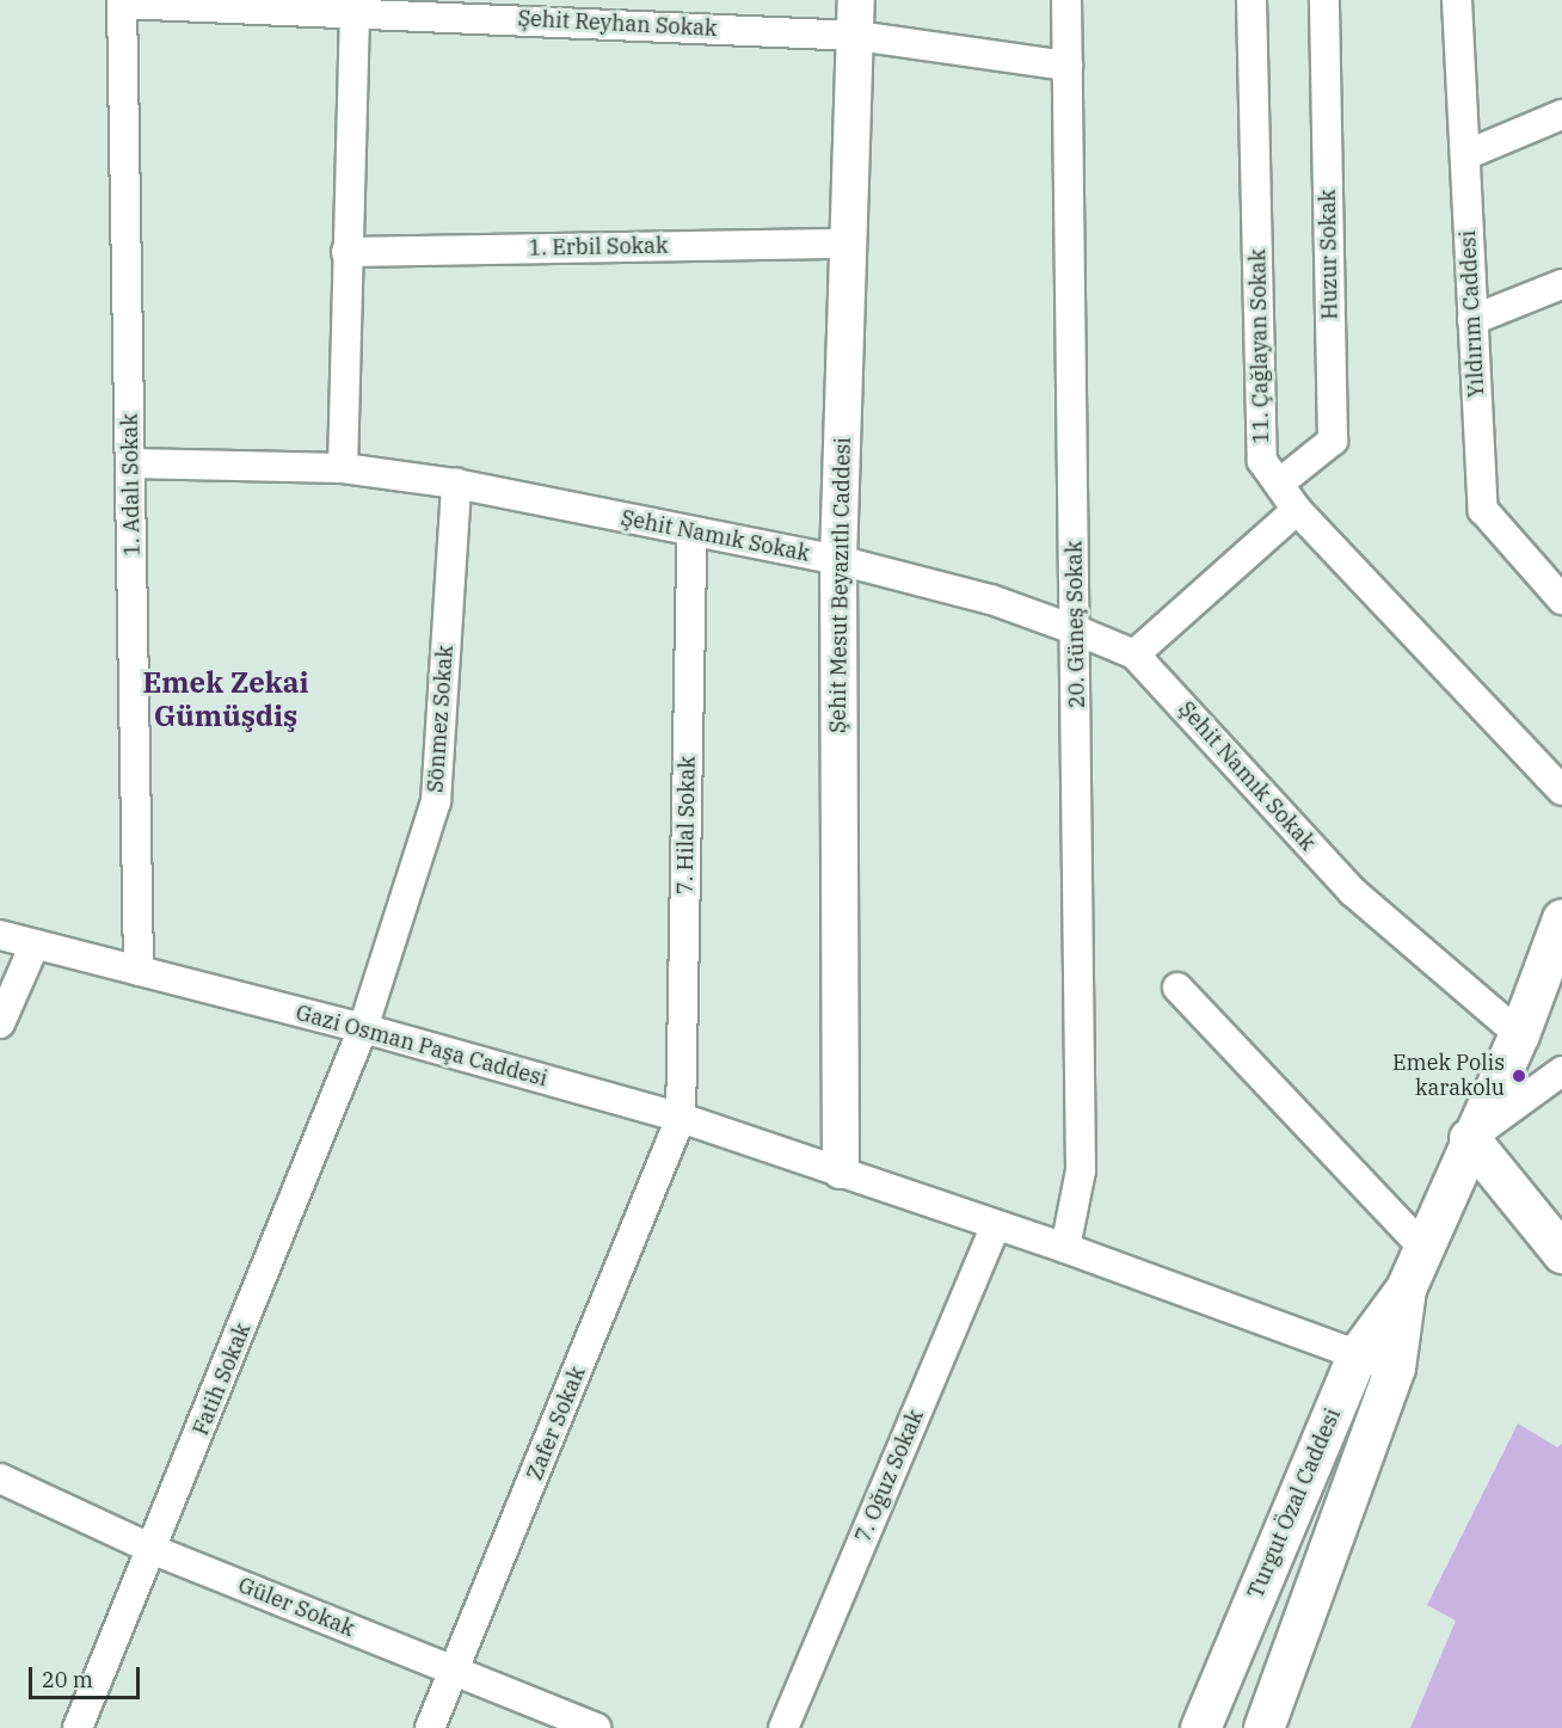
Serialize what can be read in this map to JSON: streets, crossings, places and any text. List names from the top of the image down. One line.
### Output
{"streets":{"main road":["Turgut Özal Caddesi"],"street":["Şehit Reyhan Sokak","1. Erbil Sokak","Huzur Sokak","Yıldırım Caddesi","11. Çağlayan Sokak","1. Adalı Sokak","Şehit Namık Sokak","Şehit Mesut Beyazıtlı Caddesi","20. Güneş Sokak","Sönmez Sokak","7. Hilal Sokak","Gazi Osman Paşa Caddesi","Fatih Sokak","Zafer Sokak","7. Oğuz Sokak","Güler Sokak"]},"crossings":[["Şehit Reyhan Sokak","1. Adalı Sokak"],["Şehit Reyhan Sokak","Şehit Mesut Beyazıtlı Caddesi"],["Şehit Reyhan Sokak","20. Güneş Sokak"],["1. Erbil Sokak","Şehit Mesut Beyazıtlı Caddesi"],["Huzur Sokak","11. Çağlayan Sokak"],["1. Adalı Sokak","Şehit Namık Sokak"],["1. Adalı Sokak","Gazi Osman Paşa Caddesi"],["Şehit Namık Sokak","Şehit Mesut Beyazıtlı Caddesi"],["Şehit Namık Sokak","20. Güneş Sokak"],["Şehit Namık Sokak","Sönmez Sokak"],["Şehit Namık Sokak","7. Hilal Sokak"],["Şehit Namık Sokak","Turgut Özal Caddesi"],["Şehit Mesut Beyazıtlı Caddesi","Gazi Osman Paşa Caddesi"],["20. Güneş Sokak","Gazi Osman Paşa Caddesi"],["Sönmez Sokak","Gazi Osman Paşa Caddesi"],["Sönmez Sokak","Fatih Sokak"],["7. Hilal Sokak","Gazi Osman Paşa Caddesi"],["7. Hilal Sokak","Zafer Sokak"],["Gazi Osman Paşa Caddesi","Fatih Sokak"],["Gazi Osman Paşa Caddesi","Zafer Sokak"],["Gazi Osman Paşa Caddesi","7. Oğuz Sokak"],["Gazi Osman Paşa Caddesi","Turgut Özal Caddesi"],["Fatih Sokak","Güler Sokak"],["Zafer Sokak","Güler Sokak"]],"districts":["Emek Zekai Gümüşdiş"],"places":["Emek Polis karakolu"],"scale_bar":"20 m"}
